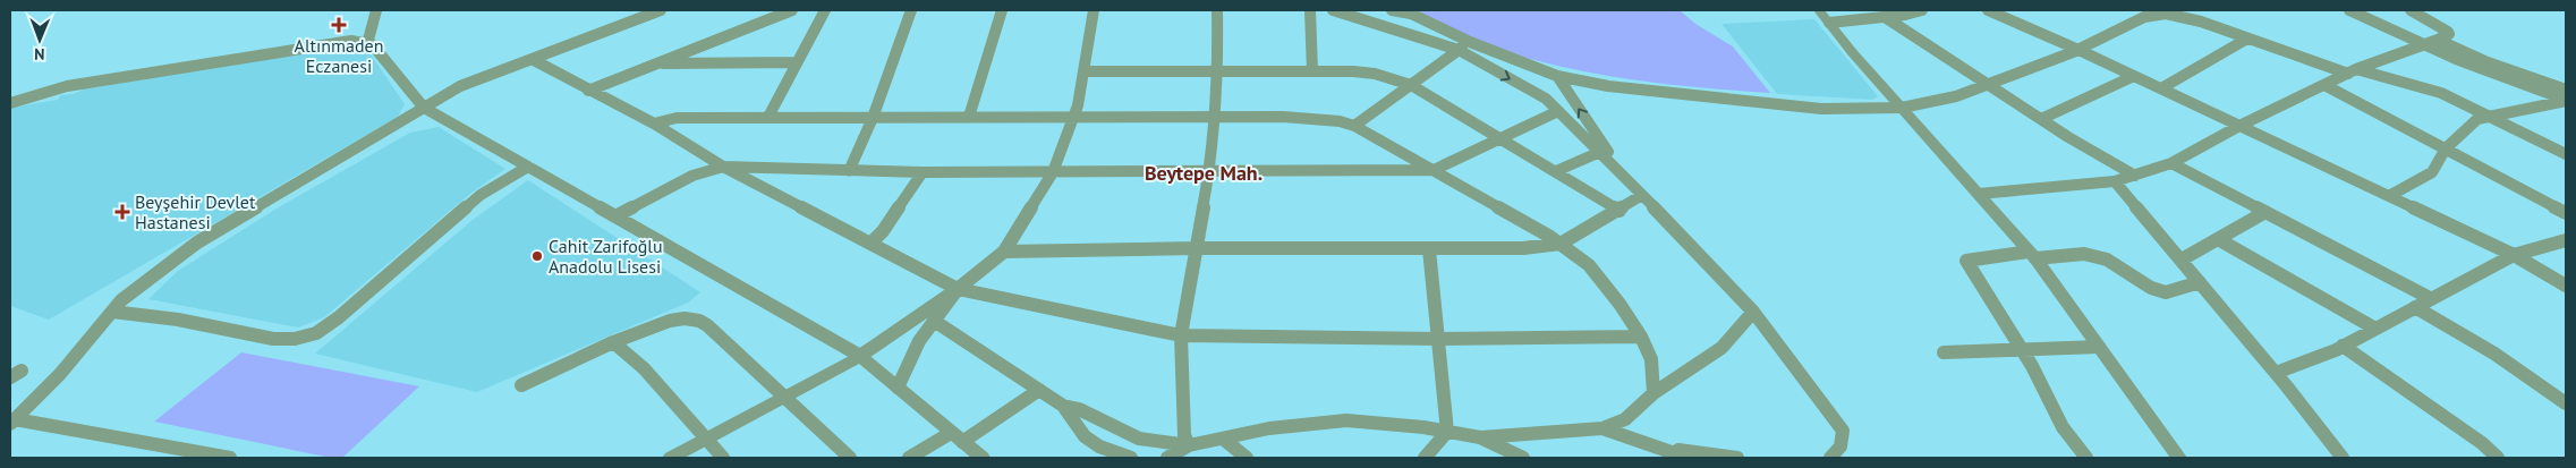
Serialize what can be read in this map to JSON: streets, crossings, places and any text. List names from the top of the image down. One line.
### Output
{"districts":["Beytepe Mah."],"places":{"health":["Altınmaden Eczanesi","Beyşehir Devlet Hastanesi"],"other":["Cahit Zarifoğlu Anadolu Lisesi"]},"north":"bottom"}
